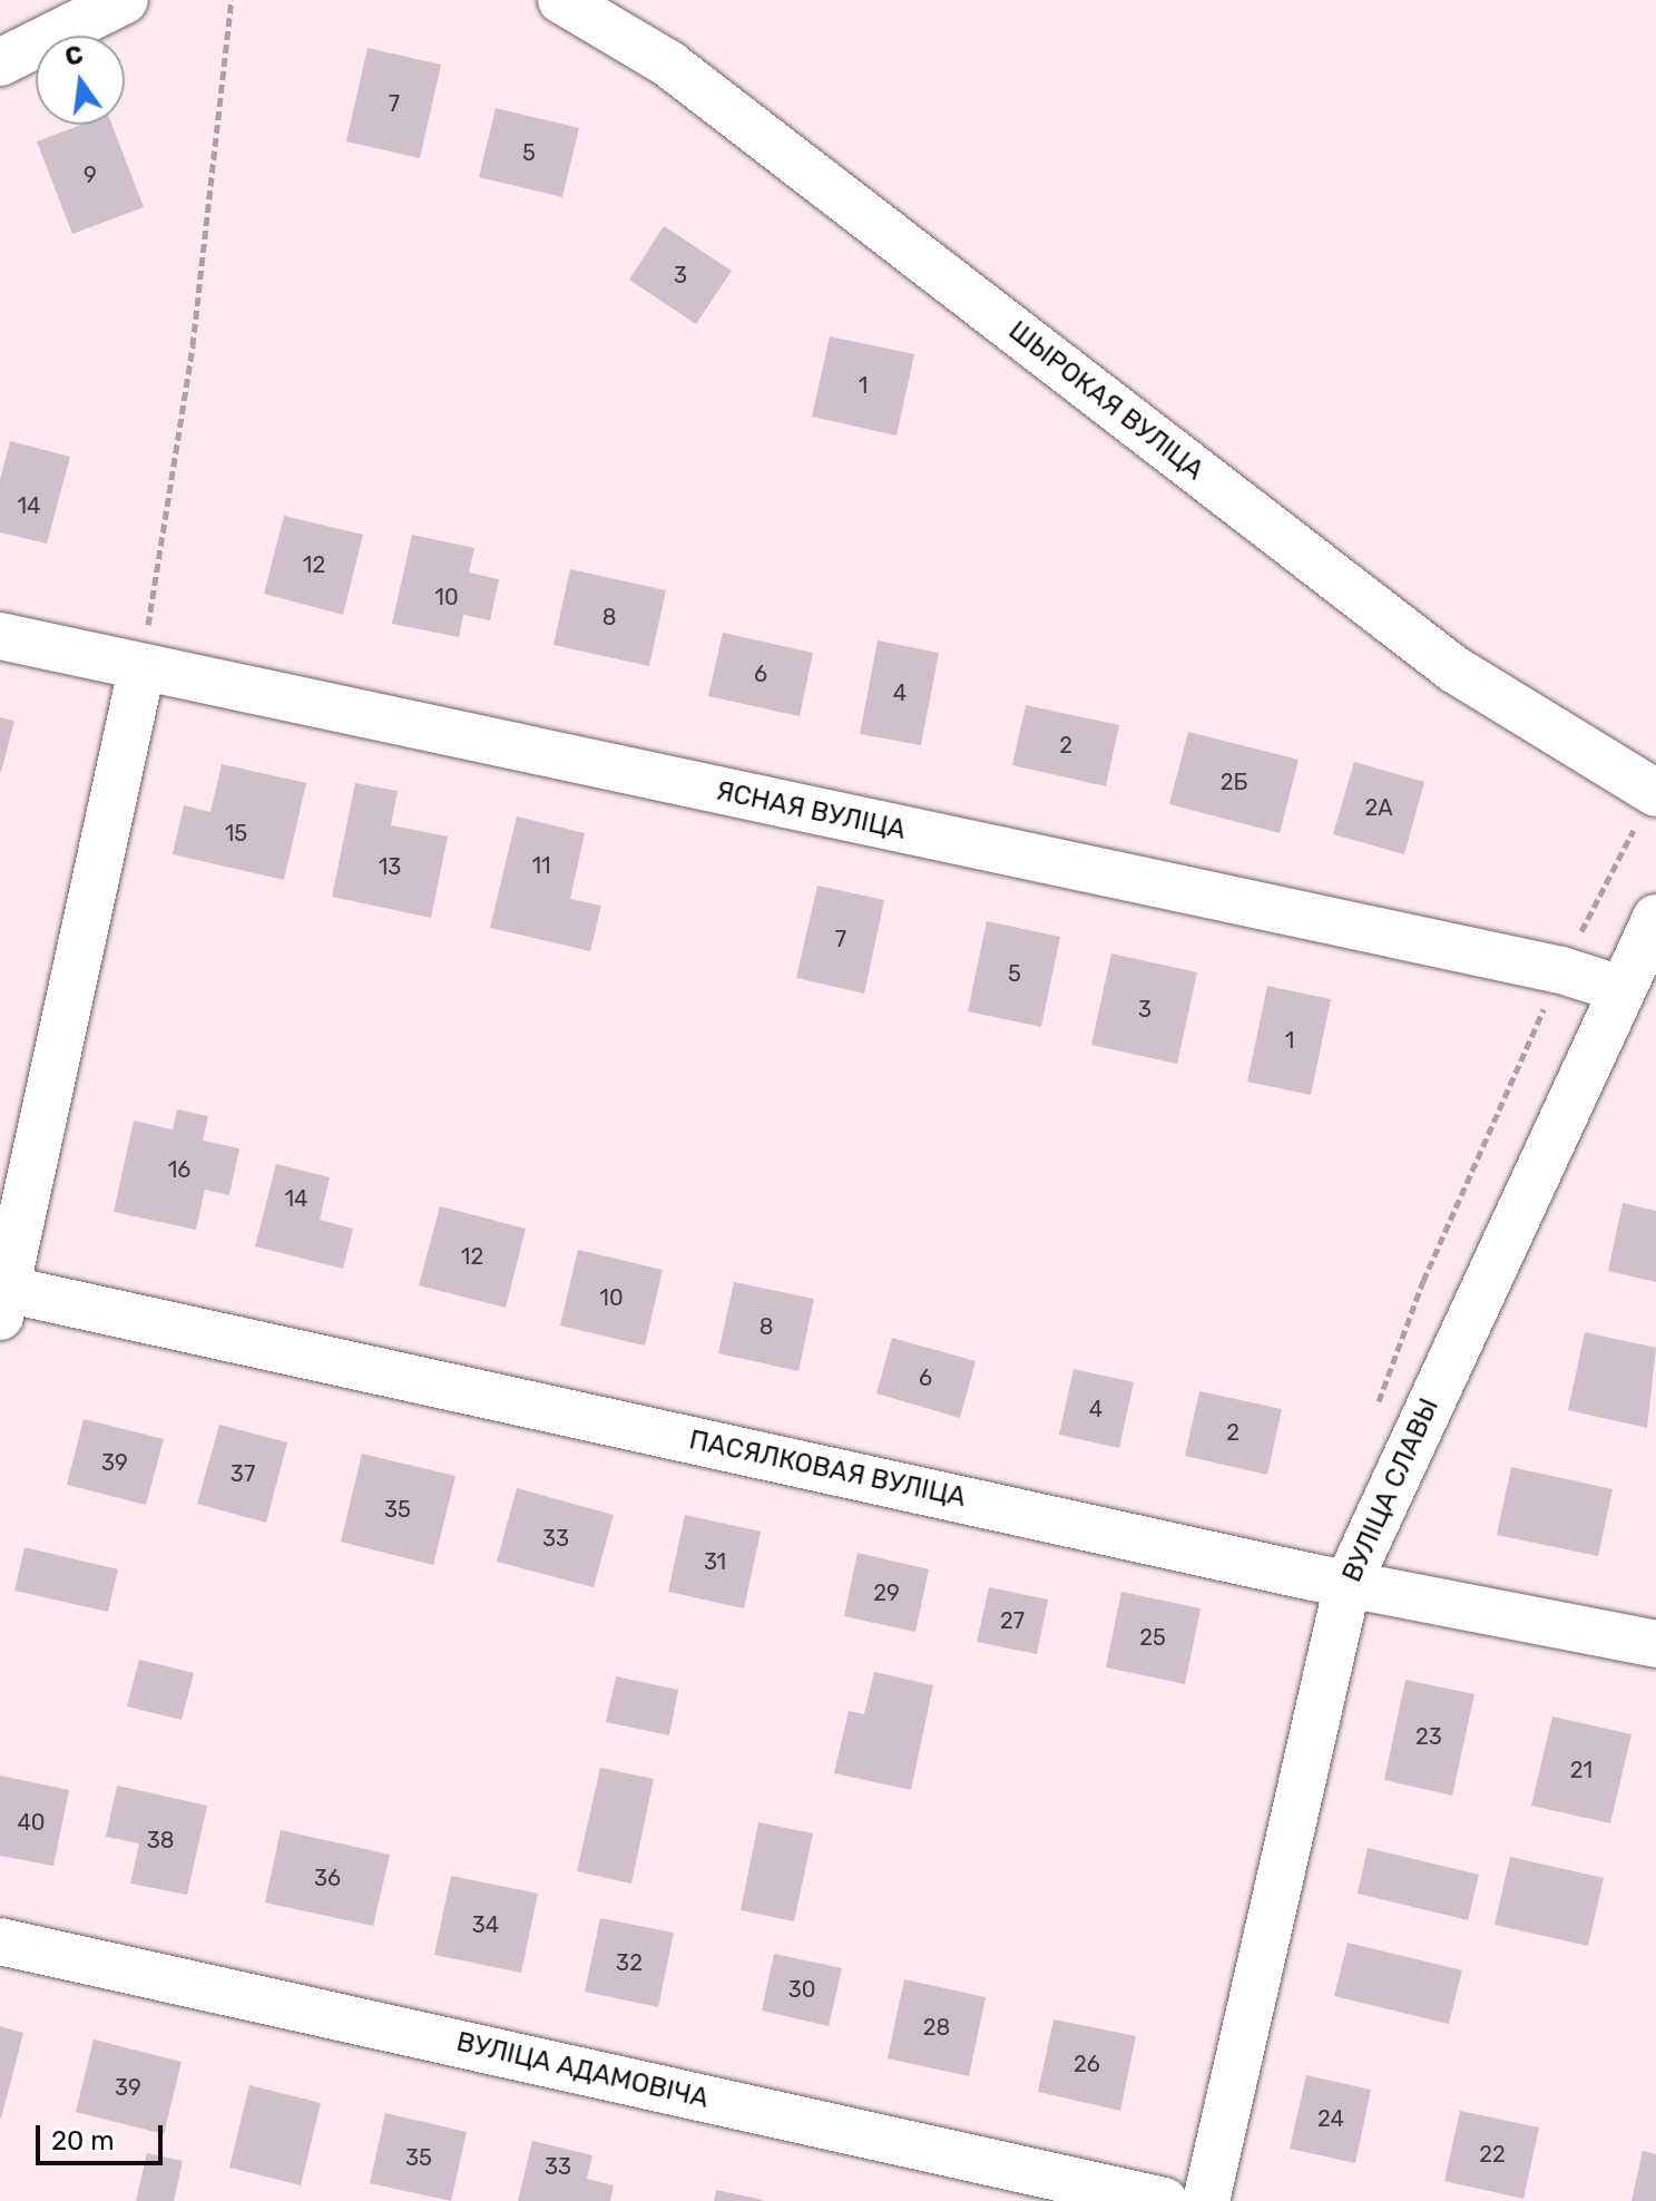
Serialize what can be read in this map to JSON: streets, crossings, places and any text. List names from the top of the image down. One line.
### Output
{"streets":{"street":["ШЫРОКАЯ ВУЛІЦА","ЯСНАЯ ВУЛІЦА","ПАСЯЛКОВАЯ ВУЛІЦА","ВУЛІЦА СЛАВЫ","ВУЛІЦА АДАМОВІЧА"]},"crossings":[["ЯСНАЯ ВУЛІЦА","ВУЛІЦА СЛАВЫ"],["ПАСЯЛКОВАЯ ВУЛІЦА","ВУЛІЦА СЛАВЫ"]],"house_numbers":["7","5","9","3","1","14","12","10","8","6","4","2","2Б","2А","15","11","13","7","5","3","1","16","14","12","10","8","6","4","2","39","37","35","33","31","29","27","25","23","21","40","38","36","34","32","30","28","26","39","24","22","35","33"],"scale_bar":"20 m","north":"top"}
